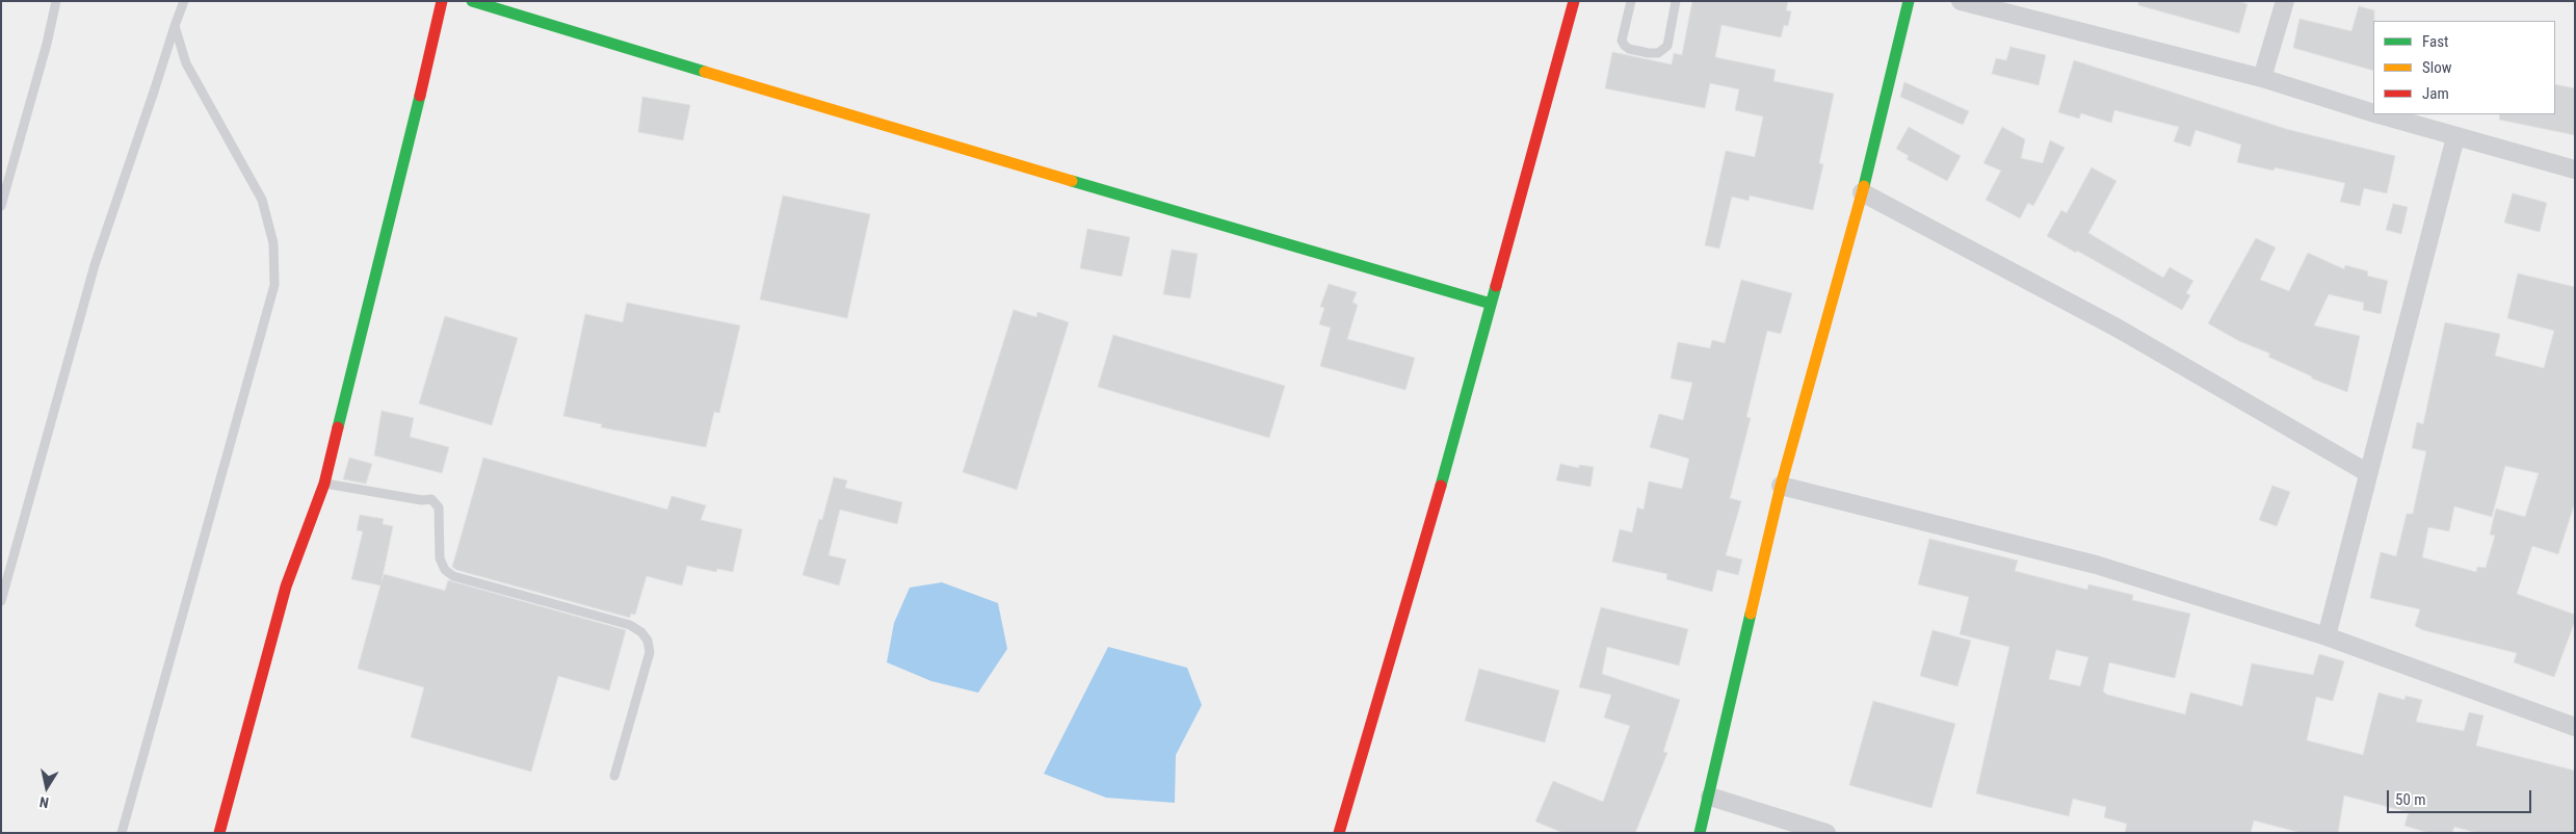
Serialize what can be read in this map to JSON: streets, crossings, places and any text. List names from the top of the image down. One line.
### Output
{"legend":["Fast","Slow","Jam"],"scale_bar":"50 m","north":"bottom"}
